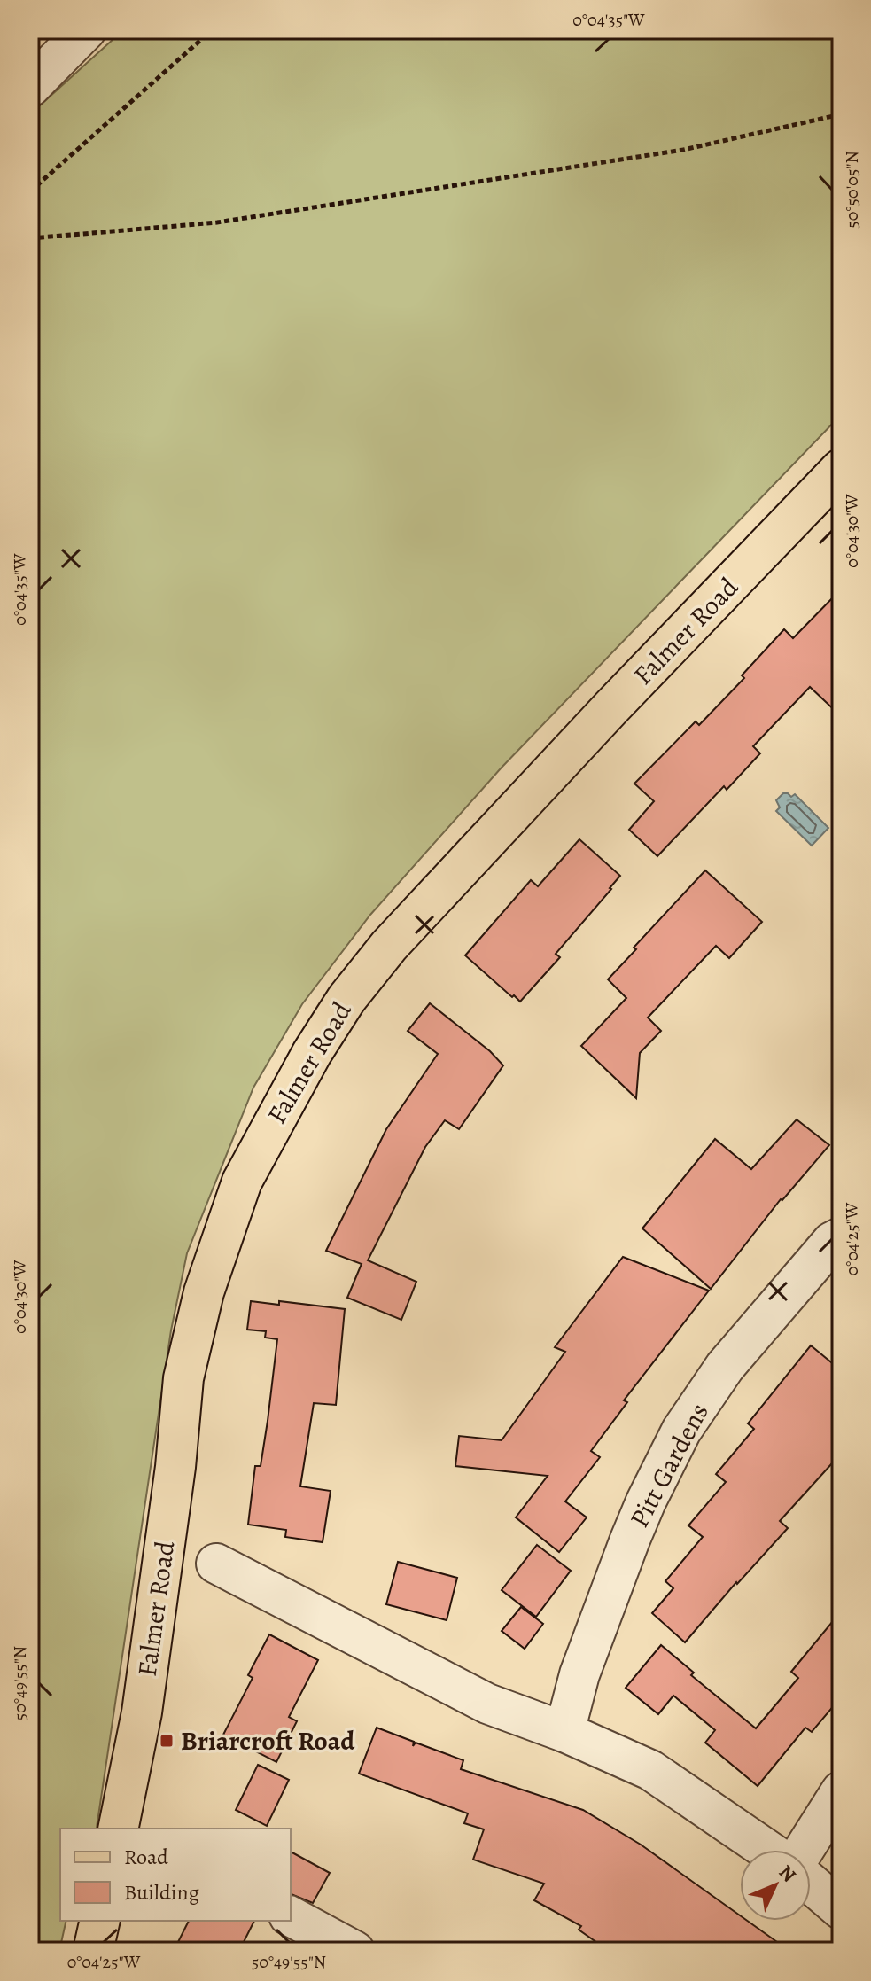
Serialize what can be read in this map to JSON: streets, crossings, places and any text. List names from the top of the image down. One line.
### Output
{"streets":{"main road":["Falmer Road"],"street":["Pitt Gardens"]},"places":{"transit":["Briarcroft Road"]},"legend":["Road","Building"],"north":"top right","coordinates":["0°04'35\"W","50°50'05\"N","0°04'30\"W","0°04'25\"W","50°49'55\"N"]}
